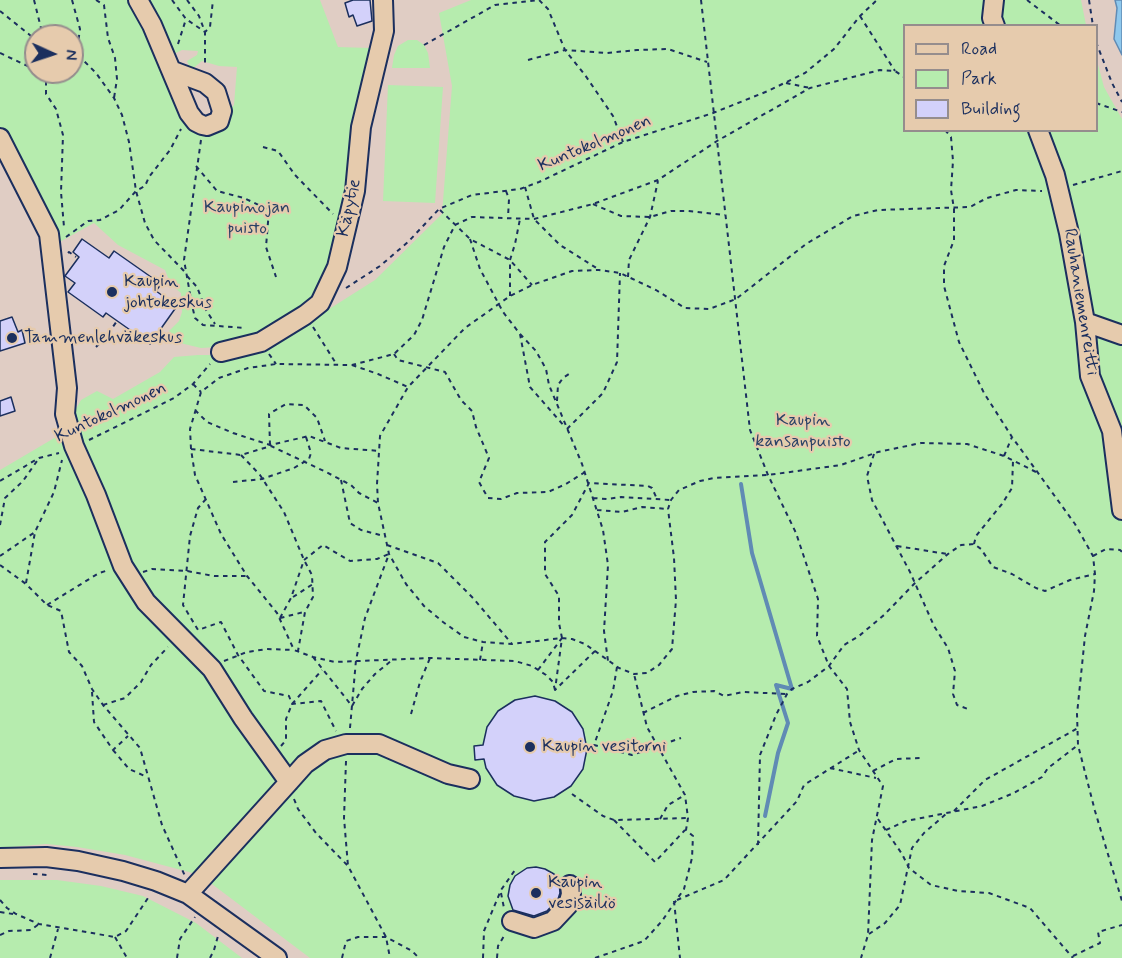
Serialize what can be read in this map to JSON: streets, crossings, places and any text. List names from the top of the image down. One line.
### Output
{"streets":{"street":["Käpytie","Rauhaniemenreitti"],"path":["Kuntokolmonen"]},"crossings":[["Kuntokolmonen","Käpytie"]],"parks":["Kaupinojan puisto","Kaupin kansanpuisto"],"places":["Kaupin johtokeskus","Tammenlehväkeskus","Kaupin vesitorni","Kaupin vesisäiliö"],"legend":["Road","Park","Building"],"north":"right"}
